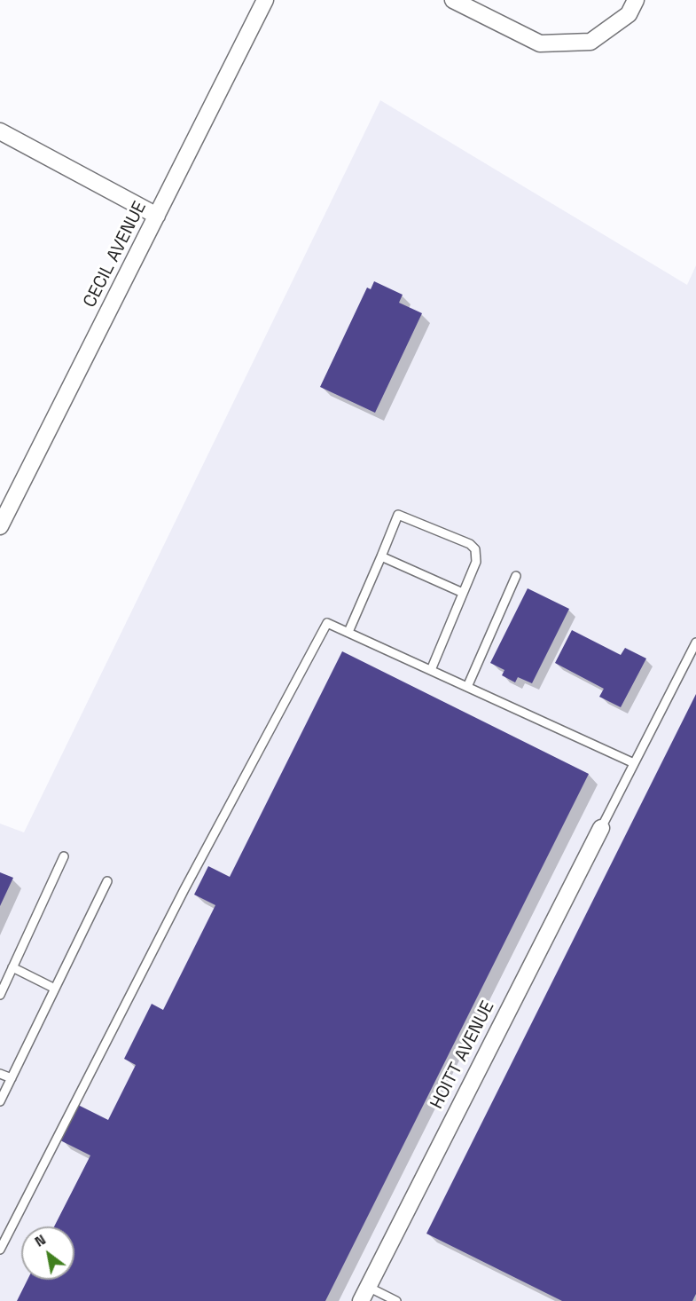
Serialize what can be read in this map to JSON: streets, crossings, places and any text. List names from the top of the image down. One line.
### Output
{"streets":{"street":["CECIL AVENUE","HOITT AVENUE"]},"north":"top left"}
